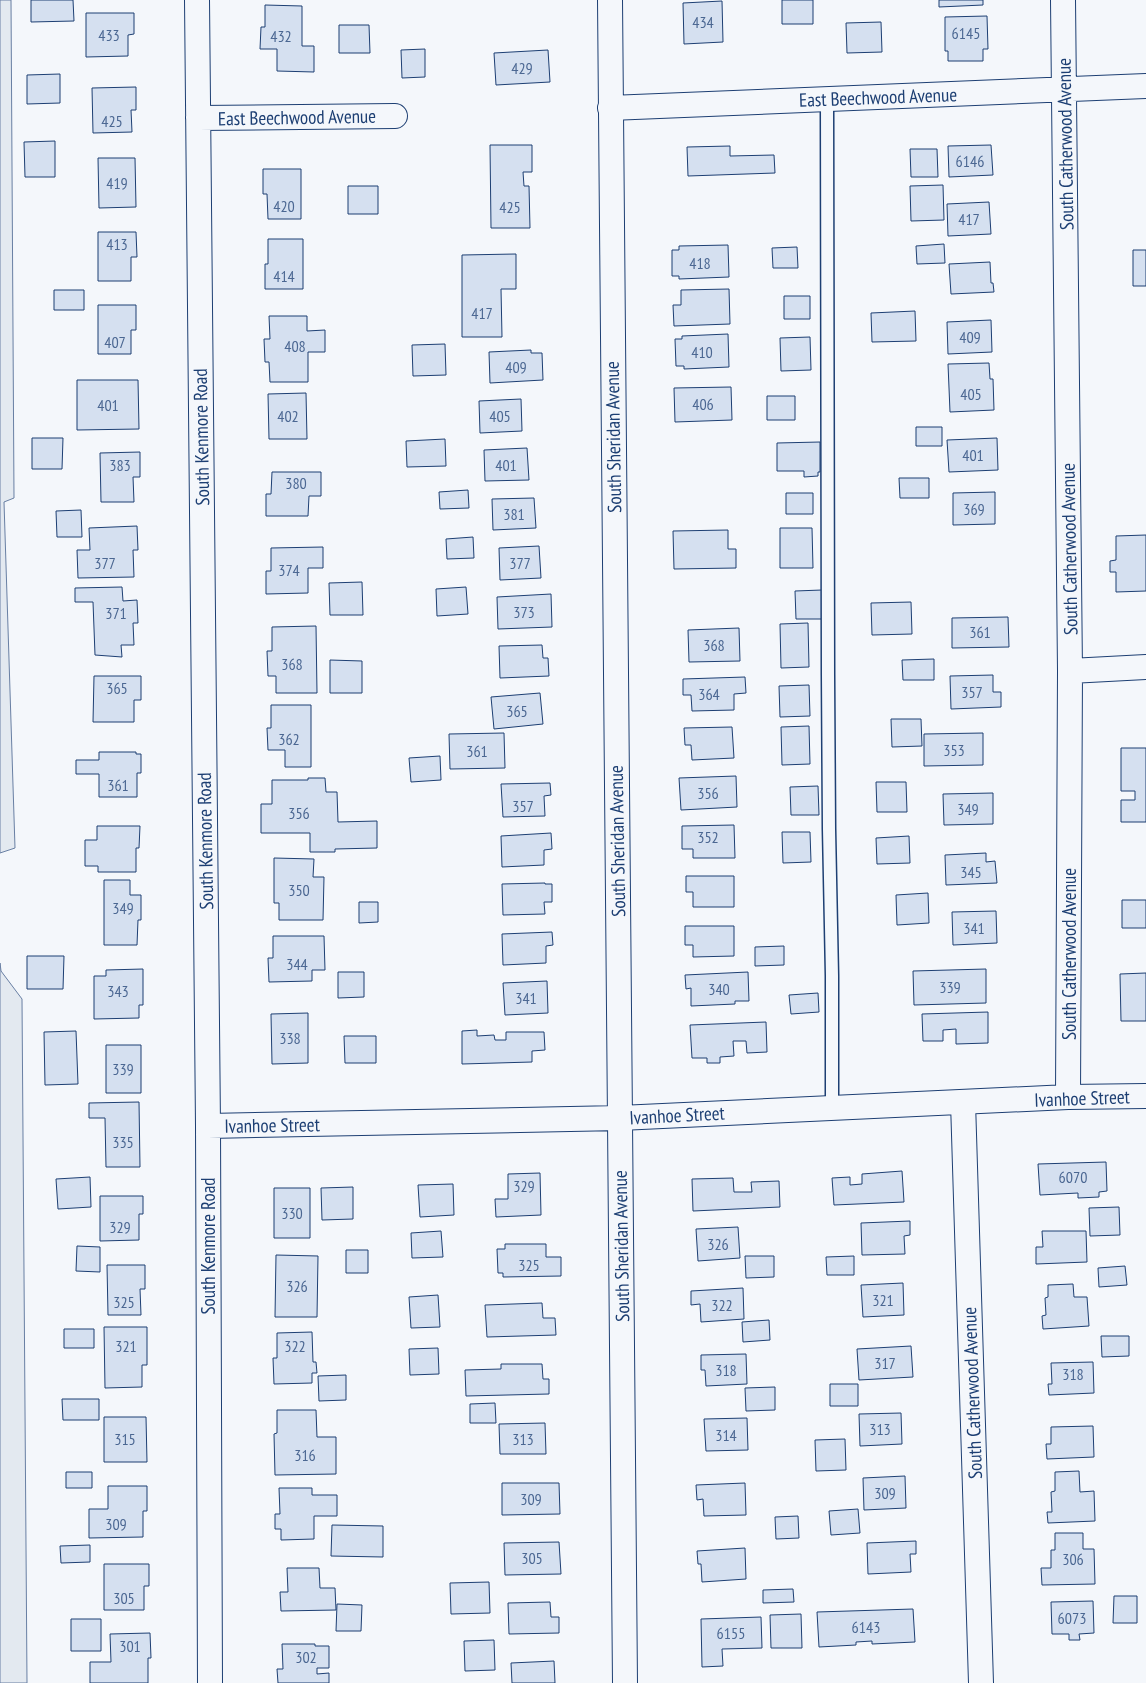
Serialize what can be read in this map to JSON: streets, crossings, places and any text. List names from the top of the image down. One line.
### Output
{"streets":{"street":["East Beechwood Avenue","South Catherwood Avenue","South Kenmore Road","South Sheridan Avenue","Ivanhoe Street"]},"crossings":[["East Beechwood Avenue","South Catherwood Avenue"],["East Beechwood Avenue","South Kenmore Road"],["East Beechwood Avenue","South Sheridan Avenue"],["South Catherwood Avenue","Ivanhoe Street"],["South Kenmore Road","Ivanhoe Street"],["South Sheridan Avenue","Ivanhoe Street"]],"house_numbers":["434","6145","433","432","429","425","6146","419","420","425","417","413","418","414","417","409","407","408","410","409","405","406","401","402","405","401","383","401","380","369","381","377","377","374","373","371","361","368","368","365","357","364","365","362","353","361","361","356","357","349","356","352","345","350","349","341","344","339","340","343","341","338","339","335","6070","329","330","329","326","325","326","321","325","322","321","322","317","318","318","313","314","315","313","316","309","309","309","305","306","305","6073","6143","6155","301","302"]}
